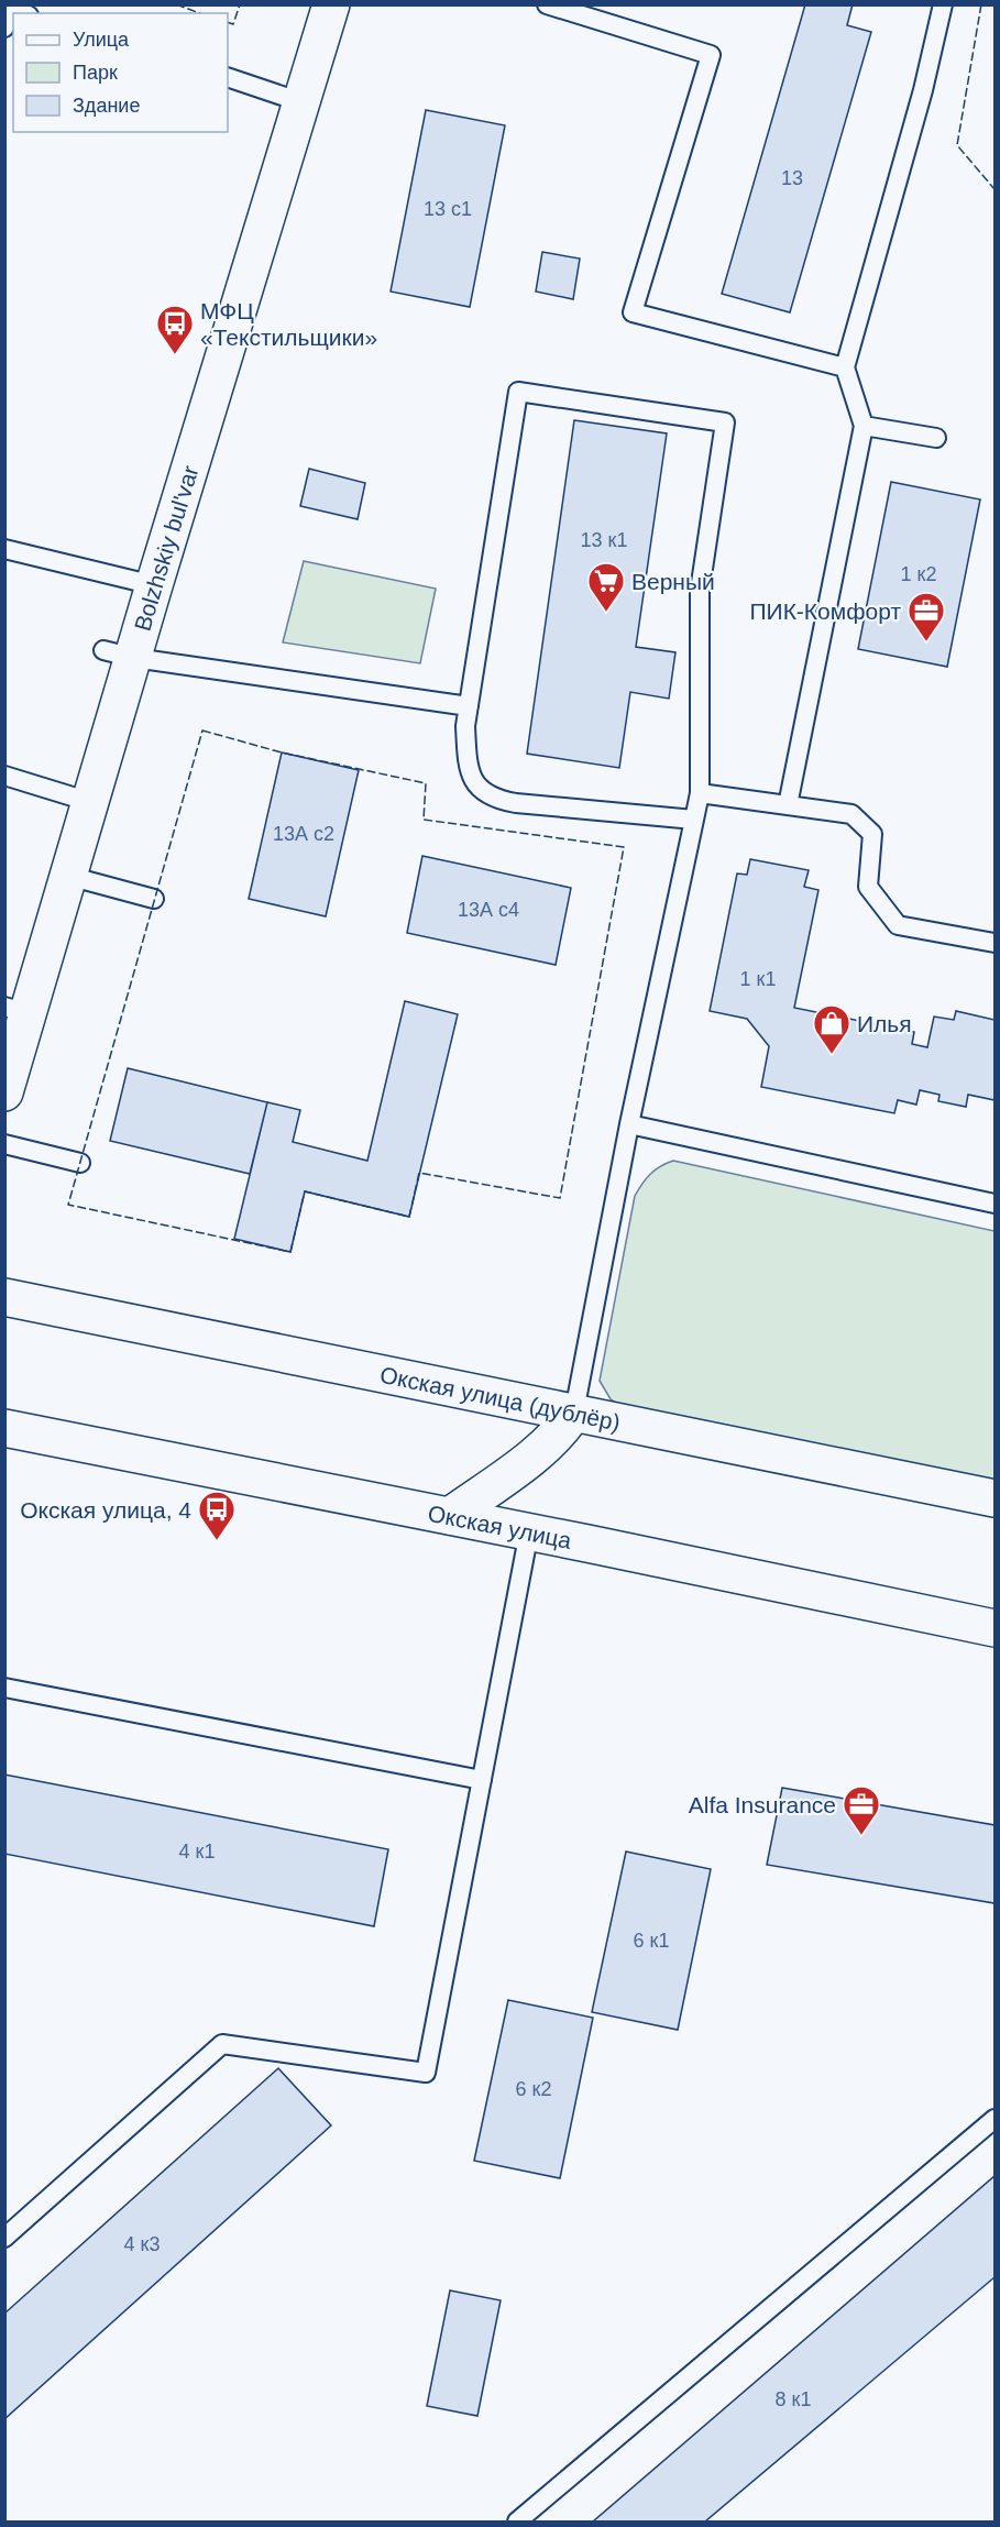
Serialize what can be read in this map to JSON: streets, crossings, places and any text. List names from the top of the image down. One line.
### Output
{"streets":{"street":["Bolzhskiy bul'var","Окская улица (дублёр)","Окская улица"]},"places":{"bus stop":["МФЦ «Текстильщики»","Окская улица, 4"],"supermarket":["Верный"],"office":["ПИК-Комфорт","Alfa Insurance"],"shop":["Илья"]},"house_numbers":["13","13 с1","13 к1","1 к2","13А с2","13А с4","1 к1","4 к1","6 к1","6 к2","4 к3","8 к1"],"legend":["Улица","Парк","Здание"]}
